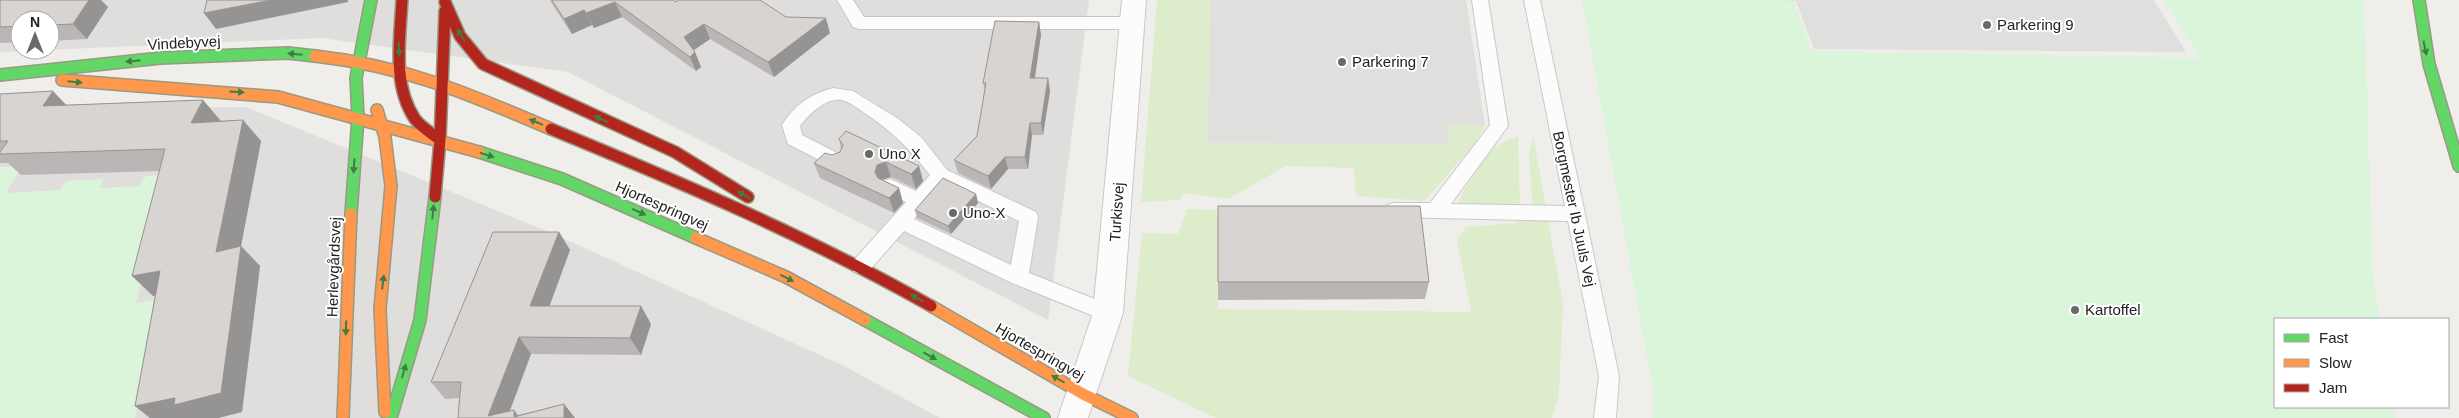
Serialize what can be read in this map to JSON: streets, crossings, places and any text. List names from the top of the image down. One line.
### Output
{"streets":{"street":["Vindebyvej","Hjortespringvej","Turkisvej","Herlevgårdsvej"],"lane":["Borgmester Ib Juuls Vej"]},"crossings":[["Vindebyvej","Hjortespringvej"],["Vindebyvej","Herlevgårdsvej"],["Hjortespringvej","Turkisvej"],["Hjortespringvej","Herlevgårdsvej"]],"places":["Parkering 9","Parkering 7","Uno X","Uno-X","Kartoffel"],"legend":["Fast","Slow","Jam"],"north":"top"}
